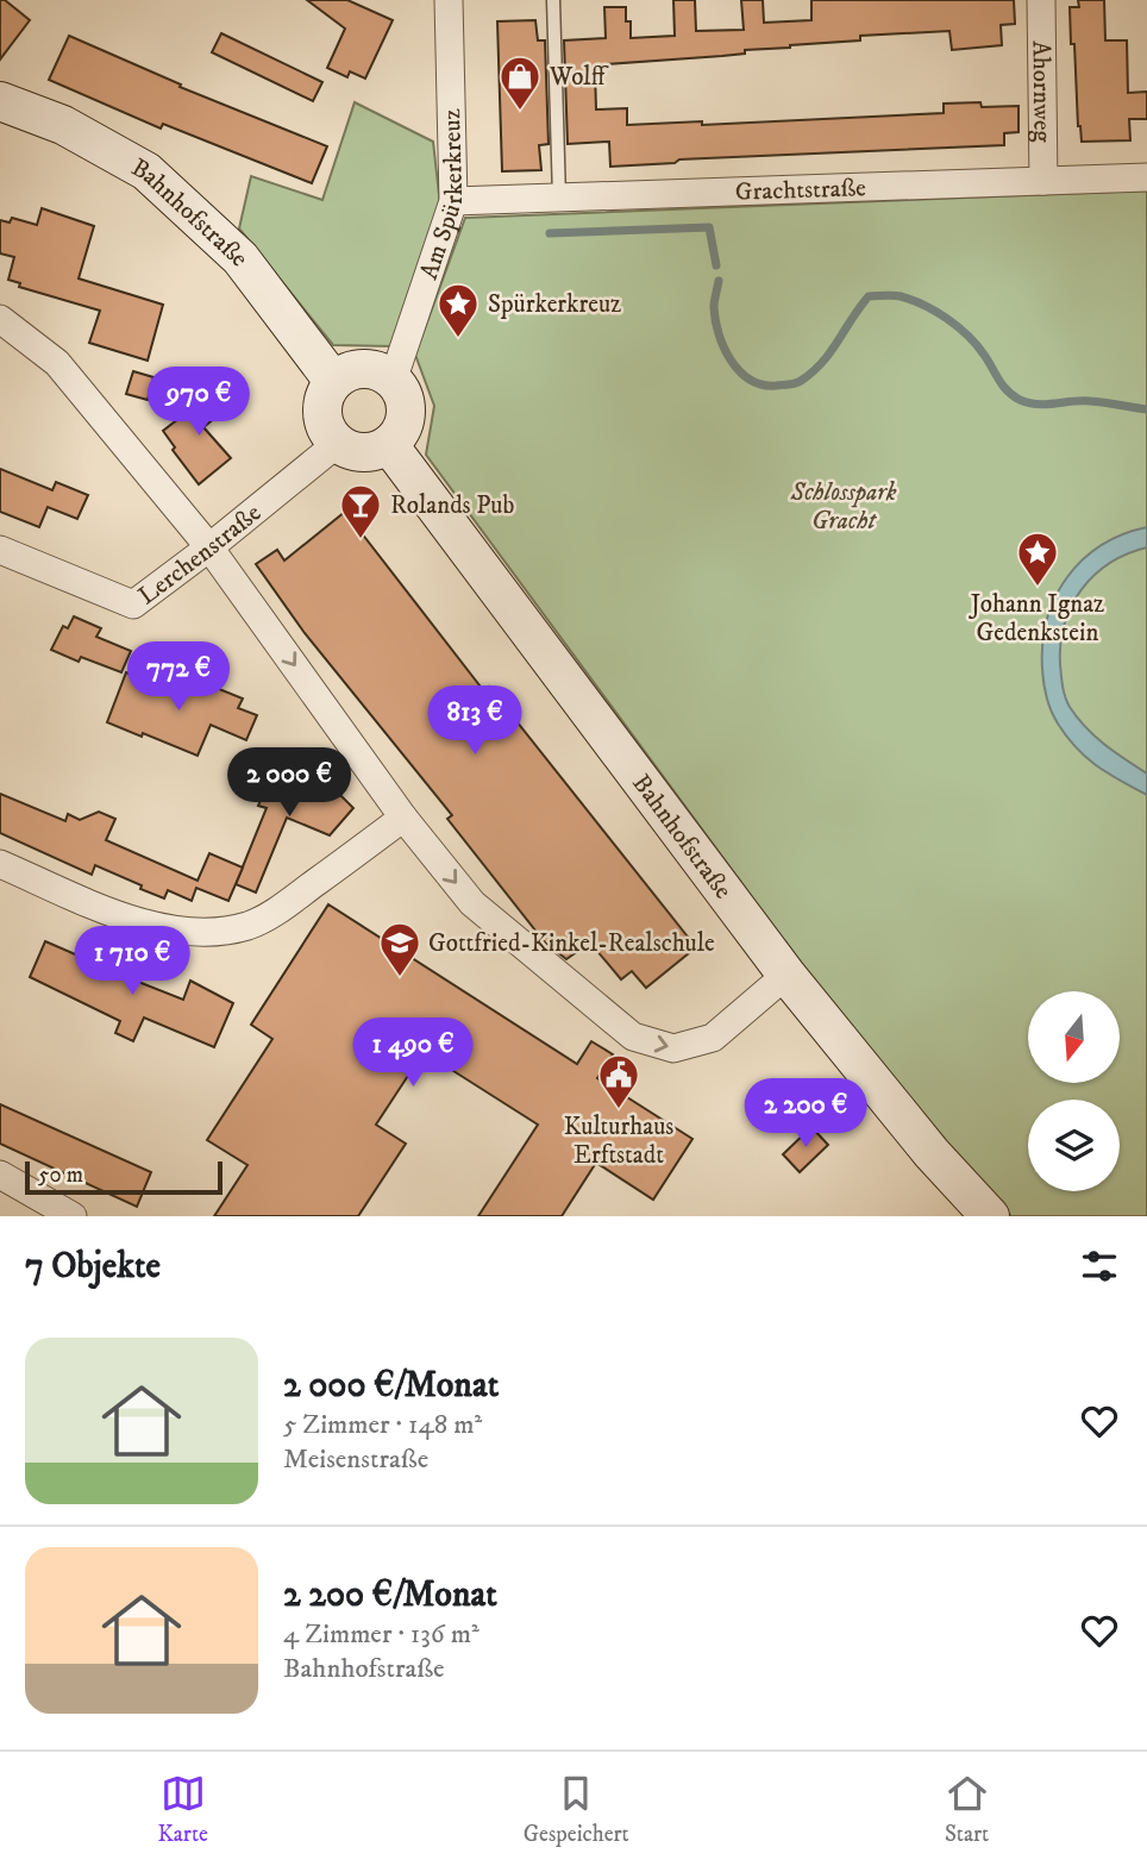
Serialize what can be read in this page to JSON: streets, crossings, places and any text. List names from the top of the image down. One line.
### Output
{"streets":{"street":["Ahornweg","Grachtstraße","Am Spürkerkreuz","Bahnhofstraße","Lerchenstraße"]},"crossings":[["Ahornweg","Grachtstraße"],["Grachtstraße","Am Spürkerkreuz"],["Am Spürkerkreuz","Bahnhofstraße"],["Am Spürkerkreuz","Lerchenstraße"],["Bahnhofstraße","Lerchenstraße"]],"parks":["Schlosspark Gracht"],"places":{"shop":["Wolff"],"place":["Spürkerkreuz","Johann Ignaz Gedenkstein"],"bar":["Rolands Pub"],"school or university":["Gottfried-Kinkel-Realschule"],"public building":["Kulturhaus Erftstadt"]},"scale_bar":"50 m","north":"bottom","page":{"price":["970 €","772 €","813 €","2 000 €","1 710 €","1 490 €","2 200 €"],"scale":"50 m","heading":"7 Objekte","list":[{"name":"2 000 €/Monat","note":"5 Zimmer · 148 m² · Meisenstraße"},{"name":"2 200 €/Monat","note":"4 Zimmer · 136 m² · Bahnhofstraße"}],"tabs":["Karte","Gespeichert","Start"]}}
